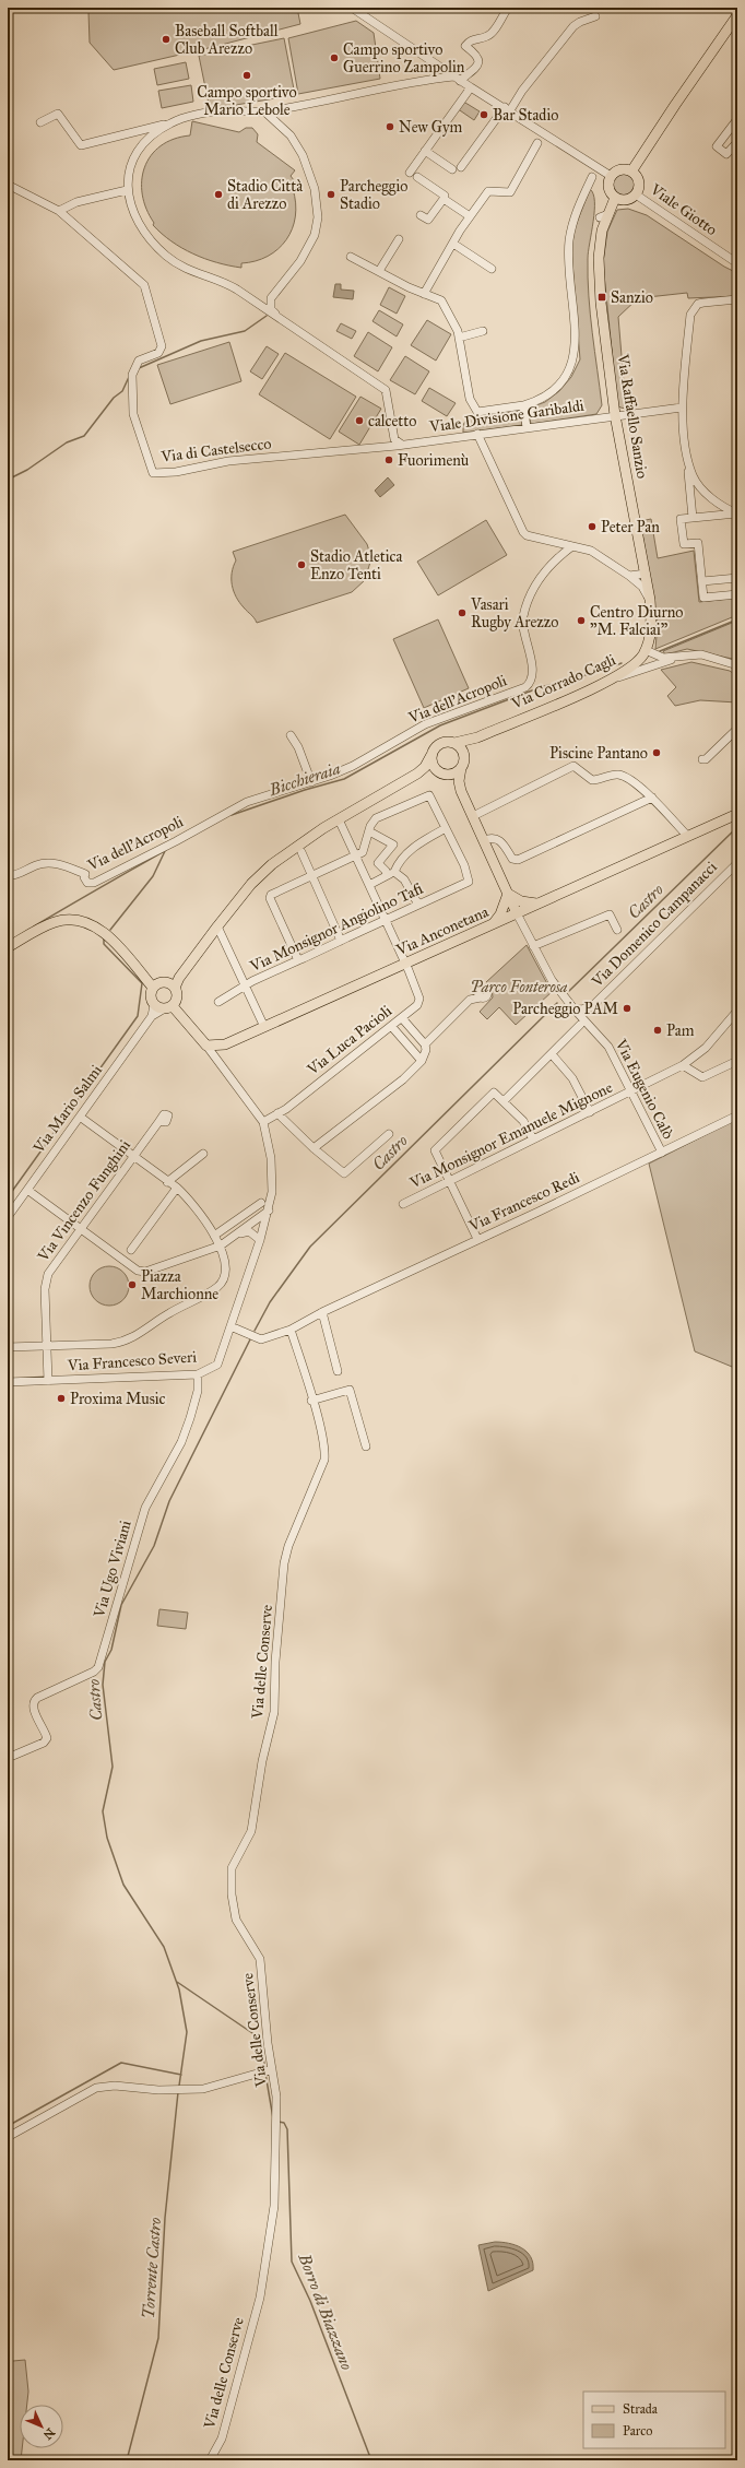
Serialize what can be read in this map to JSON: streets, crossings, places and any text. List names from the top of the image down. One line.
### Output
{"streets":{"main road":["Via Raffaello Sanzio","Via Corrado Cagli","Via Anconetana"],"street":["Viale Giotto","Viale Divisione Garibaldi","Via di Castelsecco","Via dell'Acropoli","Via Domenico Campanacci","Via Monsignor Angiolino Tafi","Via Luca Pacioli","Via Eugenio Calò","Via Mario Salmi","Via Monsignor Emanuele Mignone","Via Vincenzo Funghini","Via Francesco Redi","Via Francesco Severi","Via Ugo Viviani","Via delle Conserve"]},"crossings":[["Viale Giotto","Via Raffaello Sanzio"],["Viale Divisione Garibaldi","Via Raffaello Sanzio"],["Viale Divisione Garibaldi","Via di Castelsecco"],["Via Raffaello Sanzio","Via Corrado Cagli"],["Via Domenico Campanacci","Via Eugenio Calò"],["Via Anconetana","Via Luca Pacioli"],["Via Anconetana","Via Eugenio Calò"],["Via Luca Pacioli","Via Francesco Severi"],["Via Eugenio Calò","Via Monsignor Emanuele Mignone"],["Via Eugenio Calò","Via Francesco Redi"],["Via Vincenzo Funghini","Via Francesco Severi"],["Via Francesco Redi","Via Francesco Severi"],["Via Francesco Redi","Via delle Conserve"],["Via Francesco Severi","Via Ugo Viviani"]],"water":["Bicchieraia","Castro","Torrente Castro","Borro di Biazzano"],"parks":["Parco Fonterosa"],"places":{"other":["Baseball Softball Club Arezzo","Campo sportivo Guerrino Zampolin","Campo sportivo Mario Lebole","Bar Stadio","New Gym","Stadio Città di Arezzo","Parcheggio Stadio","calcetto","Fuorimenù","Peter Pan","Stadio Atletica Enzo Tenti","Vasari Rugby Arezzo","Centro Diurno \"M. Falciai\"","Piscine Pantano","Parcheggio PAM","Pam","Piazza Marchionne","Proxima Music"],"transit":["Sanzio"]},"legend":["Strada","Parco"],"north":"bottom right"}
